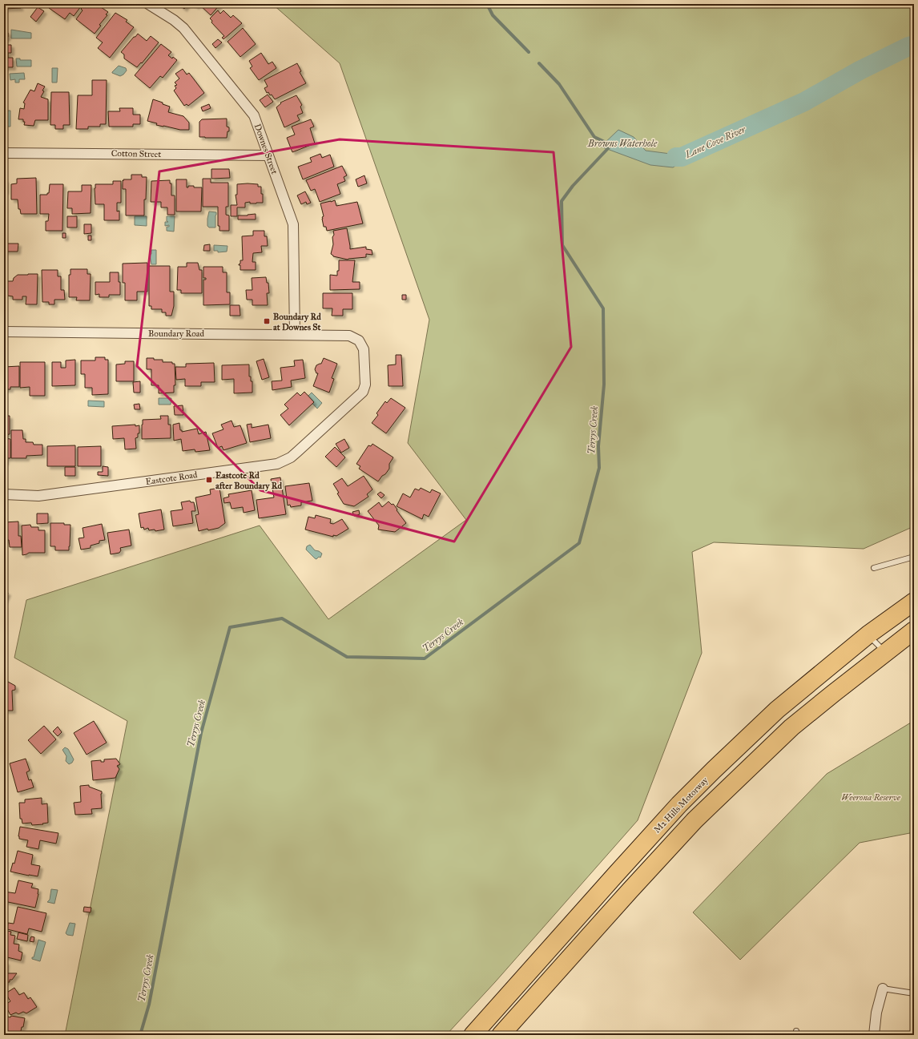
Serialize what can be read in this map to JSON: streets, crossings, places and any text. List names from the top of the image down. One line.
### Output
{"streets":{"highway":["M2 Hills Motorway"],"street":["Downes Street","Cotton Street","Boundary Road","Eastcote Road"]},"crossings":[["Downes Street","Cotton Street"],["Downes Street","Boundary Road"],["Boundary Road","Eastcote Road"]],"water":["Lane Cove River","Browns Waterhole","Terrys Creek"],"parks":["Weerona Reserve"],"places":{"transit":["Boundary Rd at Downes St","Eastcote Rd after Boundary Rd"]}}
